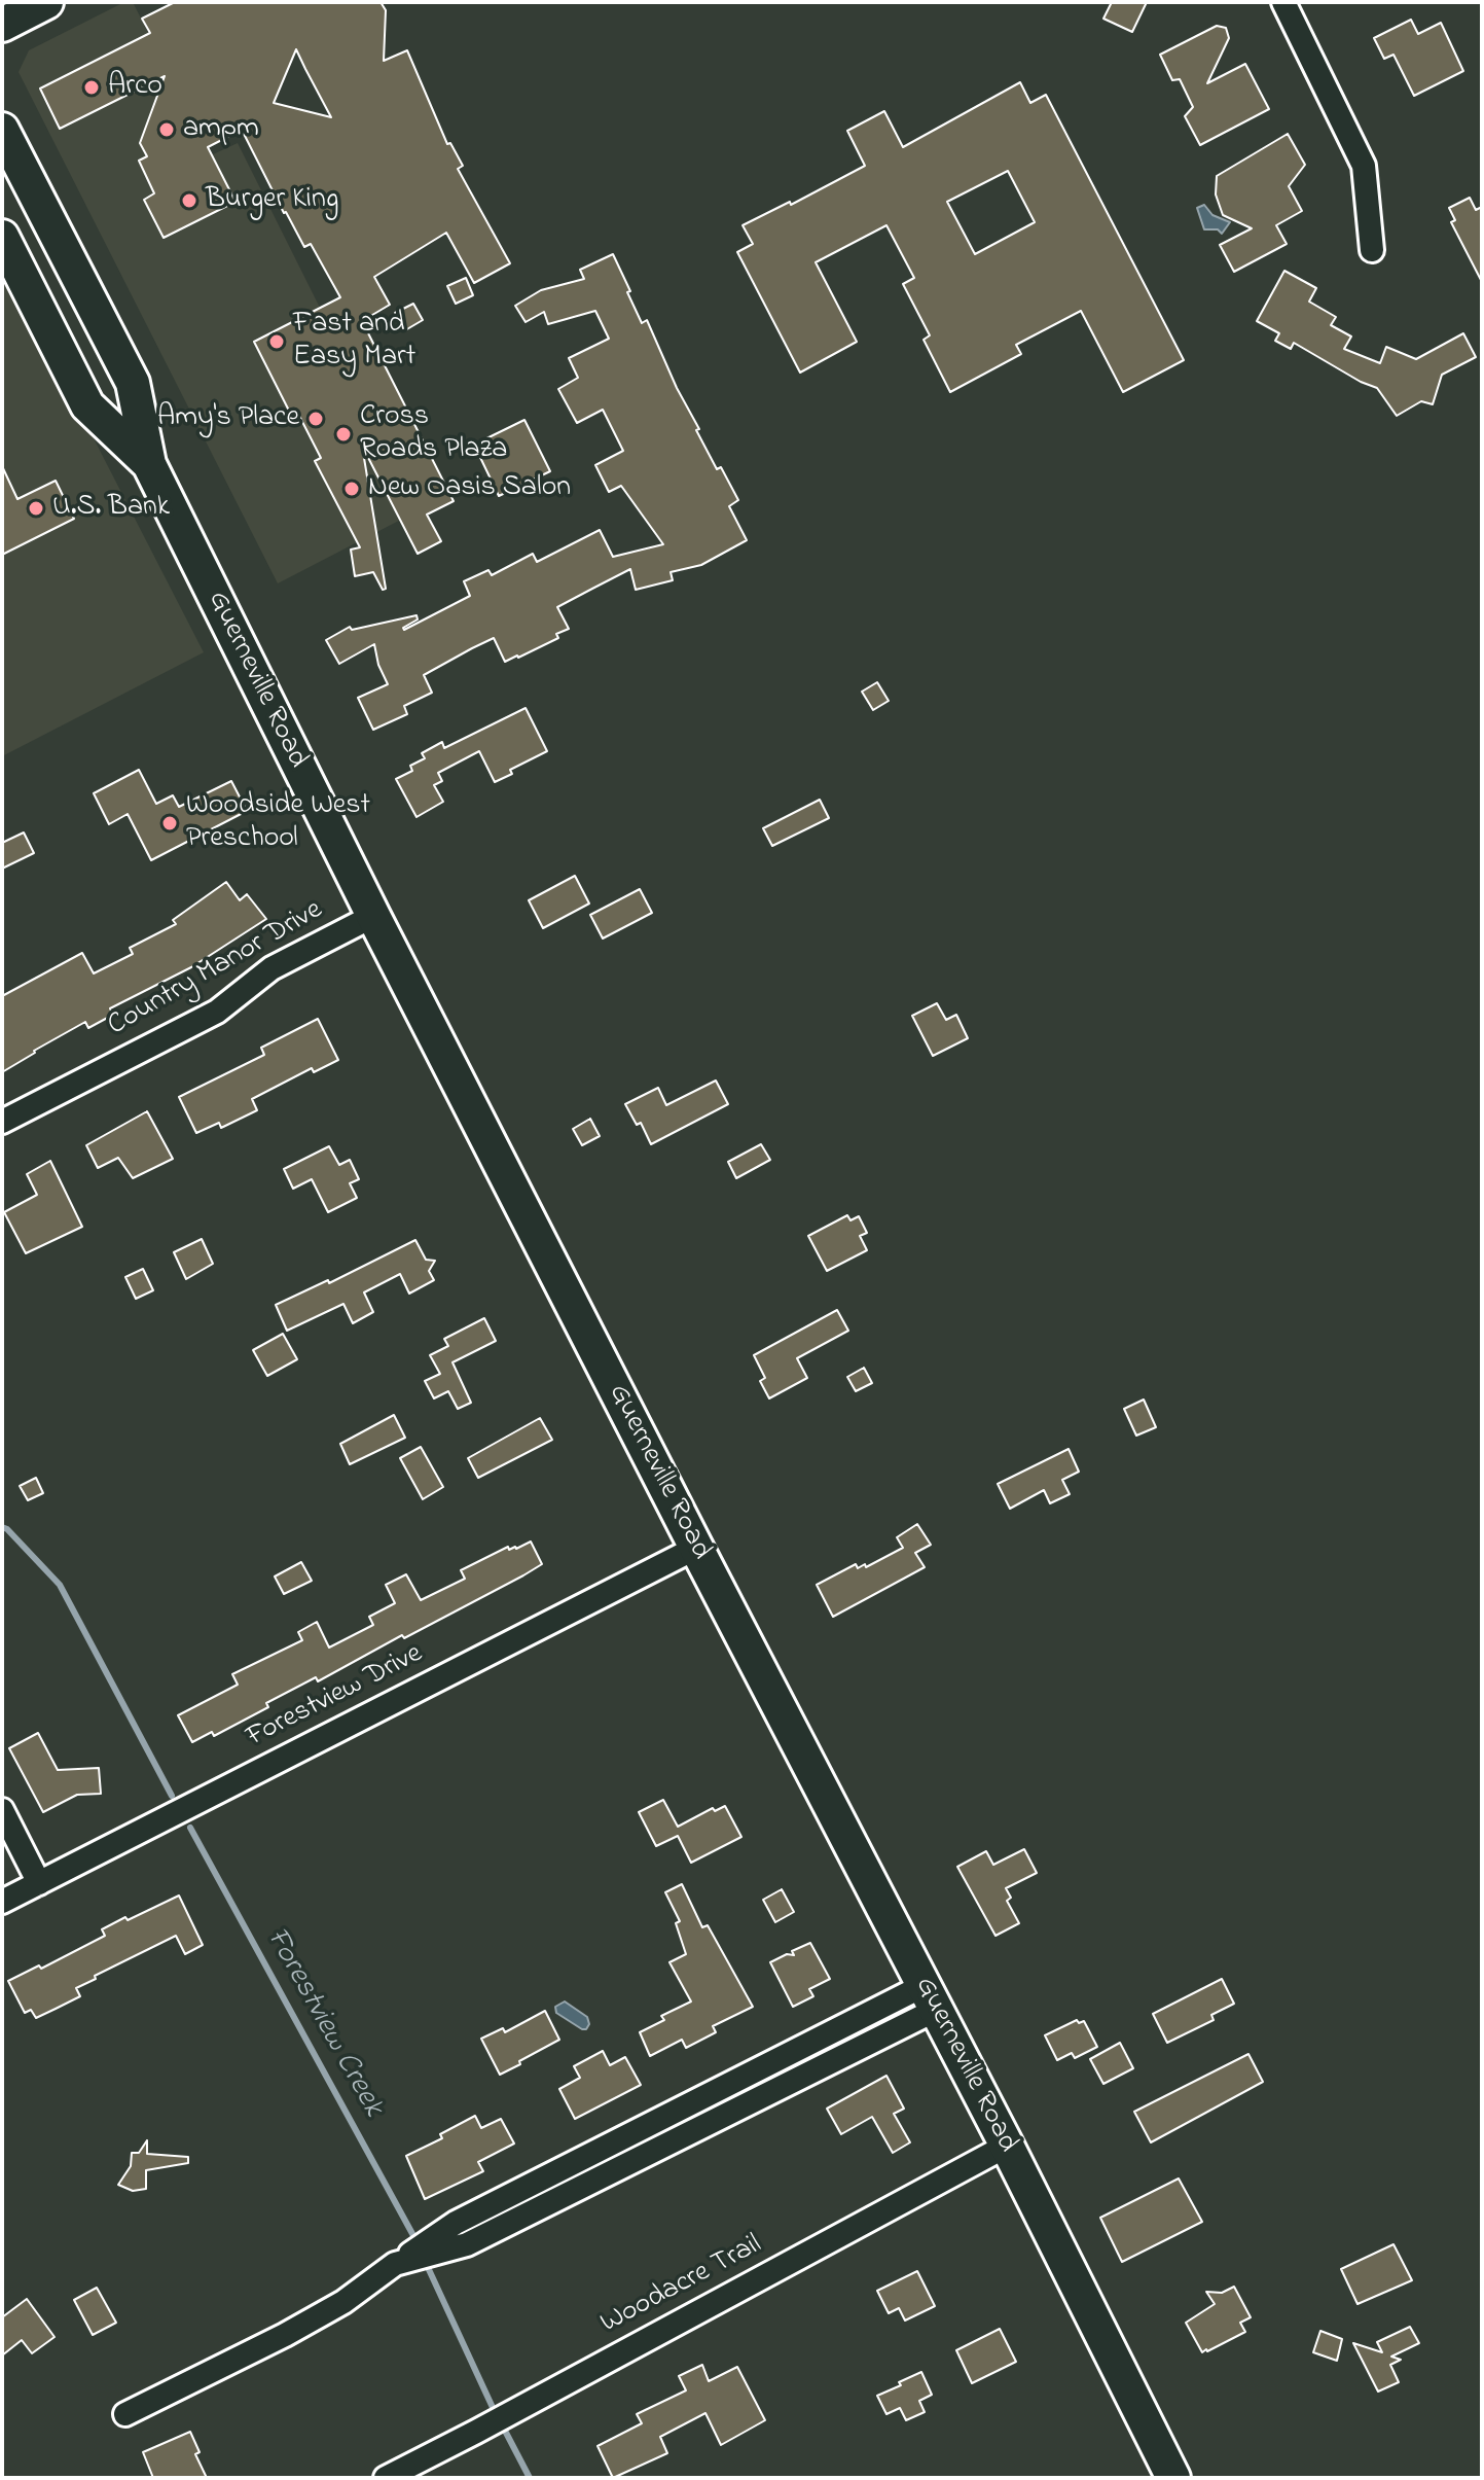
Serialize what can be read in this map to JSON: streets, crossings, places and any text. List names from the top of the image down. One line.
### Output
{"streets":{"main road":["Guerneville Road"],"street":["Country Manor Drive","Forestview Drive","Woodacre Trail"]},"crossings":[["Guerneville Road","Country Manor Drive"],["Guerneville Road","Forestview Drive"],["Guerneville Road","Woodacre Trail"]],"water":["Forestview Creek"],"places":["Arco","ampm","Burger King","Fast and Easy Mart","Amy's Place","Cross Roads Plaza","New Oasis Salon","U.S. Bank","Woodside West Preschool"]}
